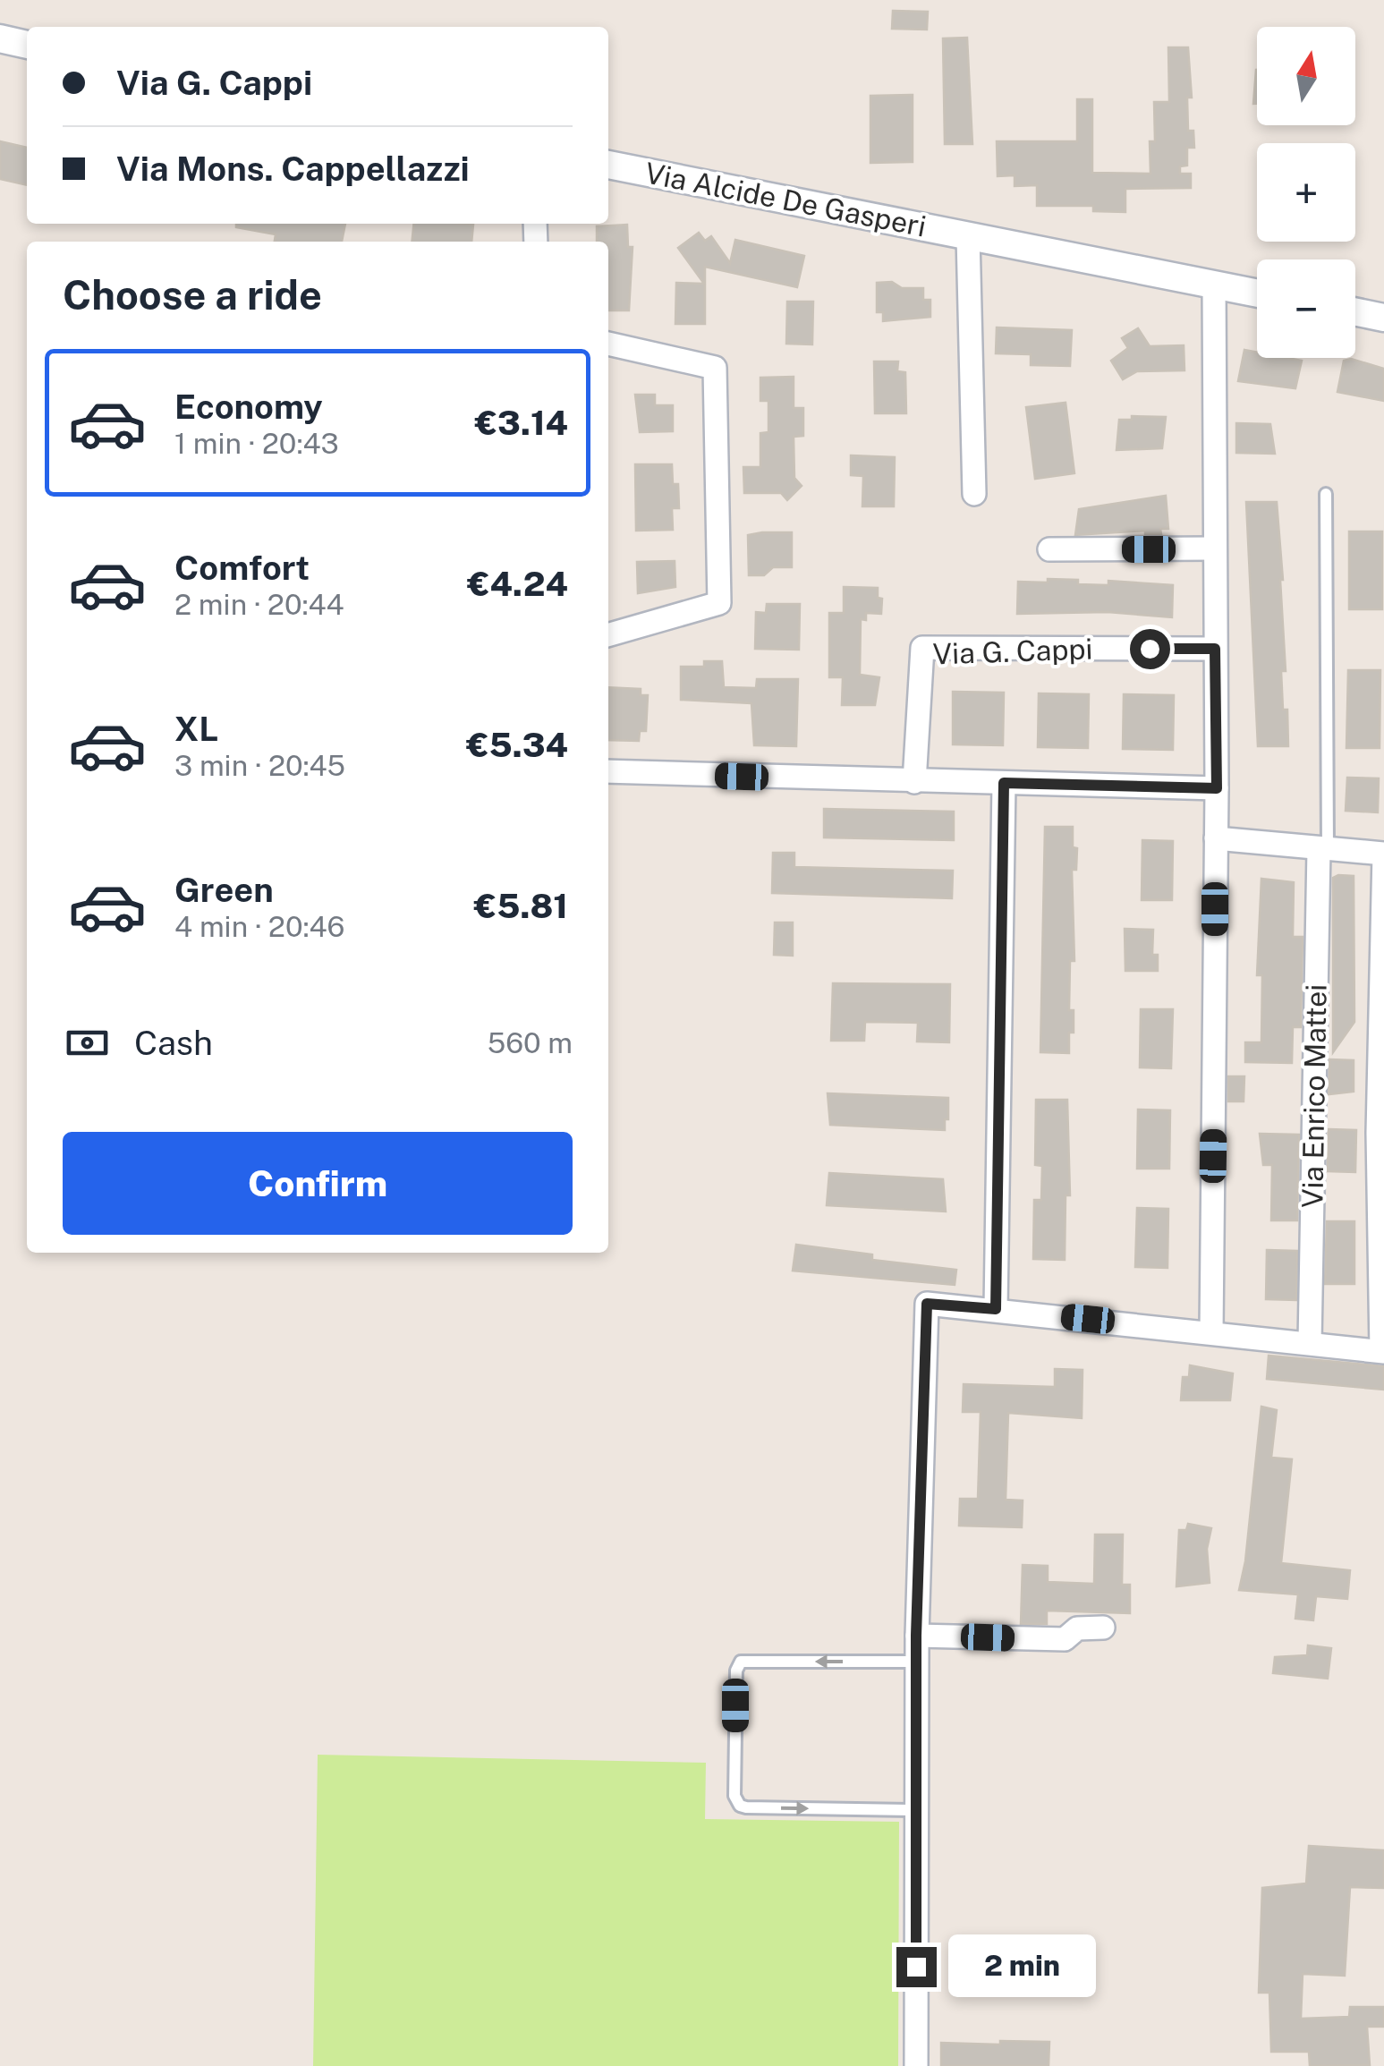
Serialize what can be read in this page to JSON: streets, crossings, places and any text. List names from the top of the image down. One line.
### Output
{"streets":{"street":["Via Alcide De Gasperi","Via G. Cappi","Via Enrico Mattei"]},"north":"top","page":{"map_buttons":["+","−"],"banner":["Via G. Cappi","Via Mons. Cappellazzi"],"heading":"Choose a ride","list":[{"name":"Economy","note":"1 min · 20:43","value":"€3.14"},{"name":"Comfort","note":"2 min · 20:44","value":"€4.24"},{"name":"XL","note":"3 min · 20:45","value":"€5.34"},{"name":"Green","note":"4 min · 20:46","value":"€5.81"}],"pay":["Cash","560 m"],"buttons":"Confirm","bubble":"2 min"}}
